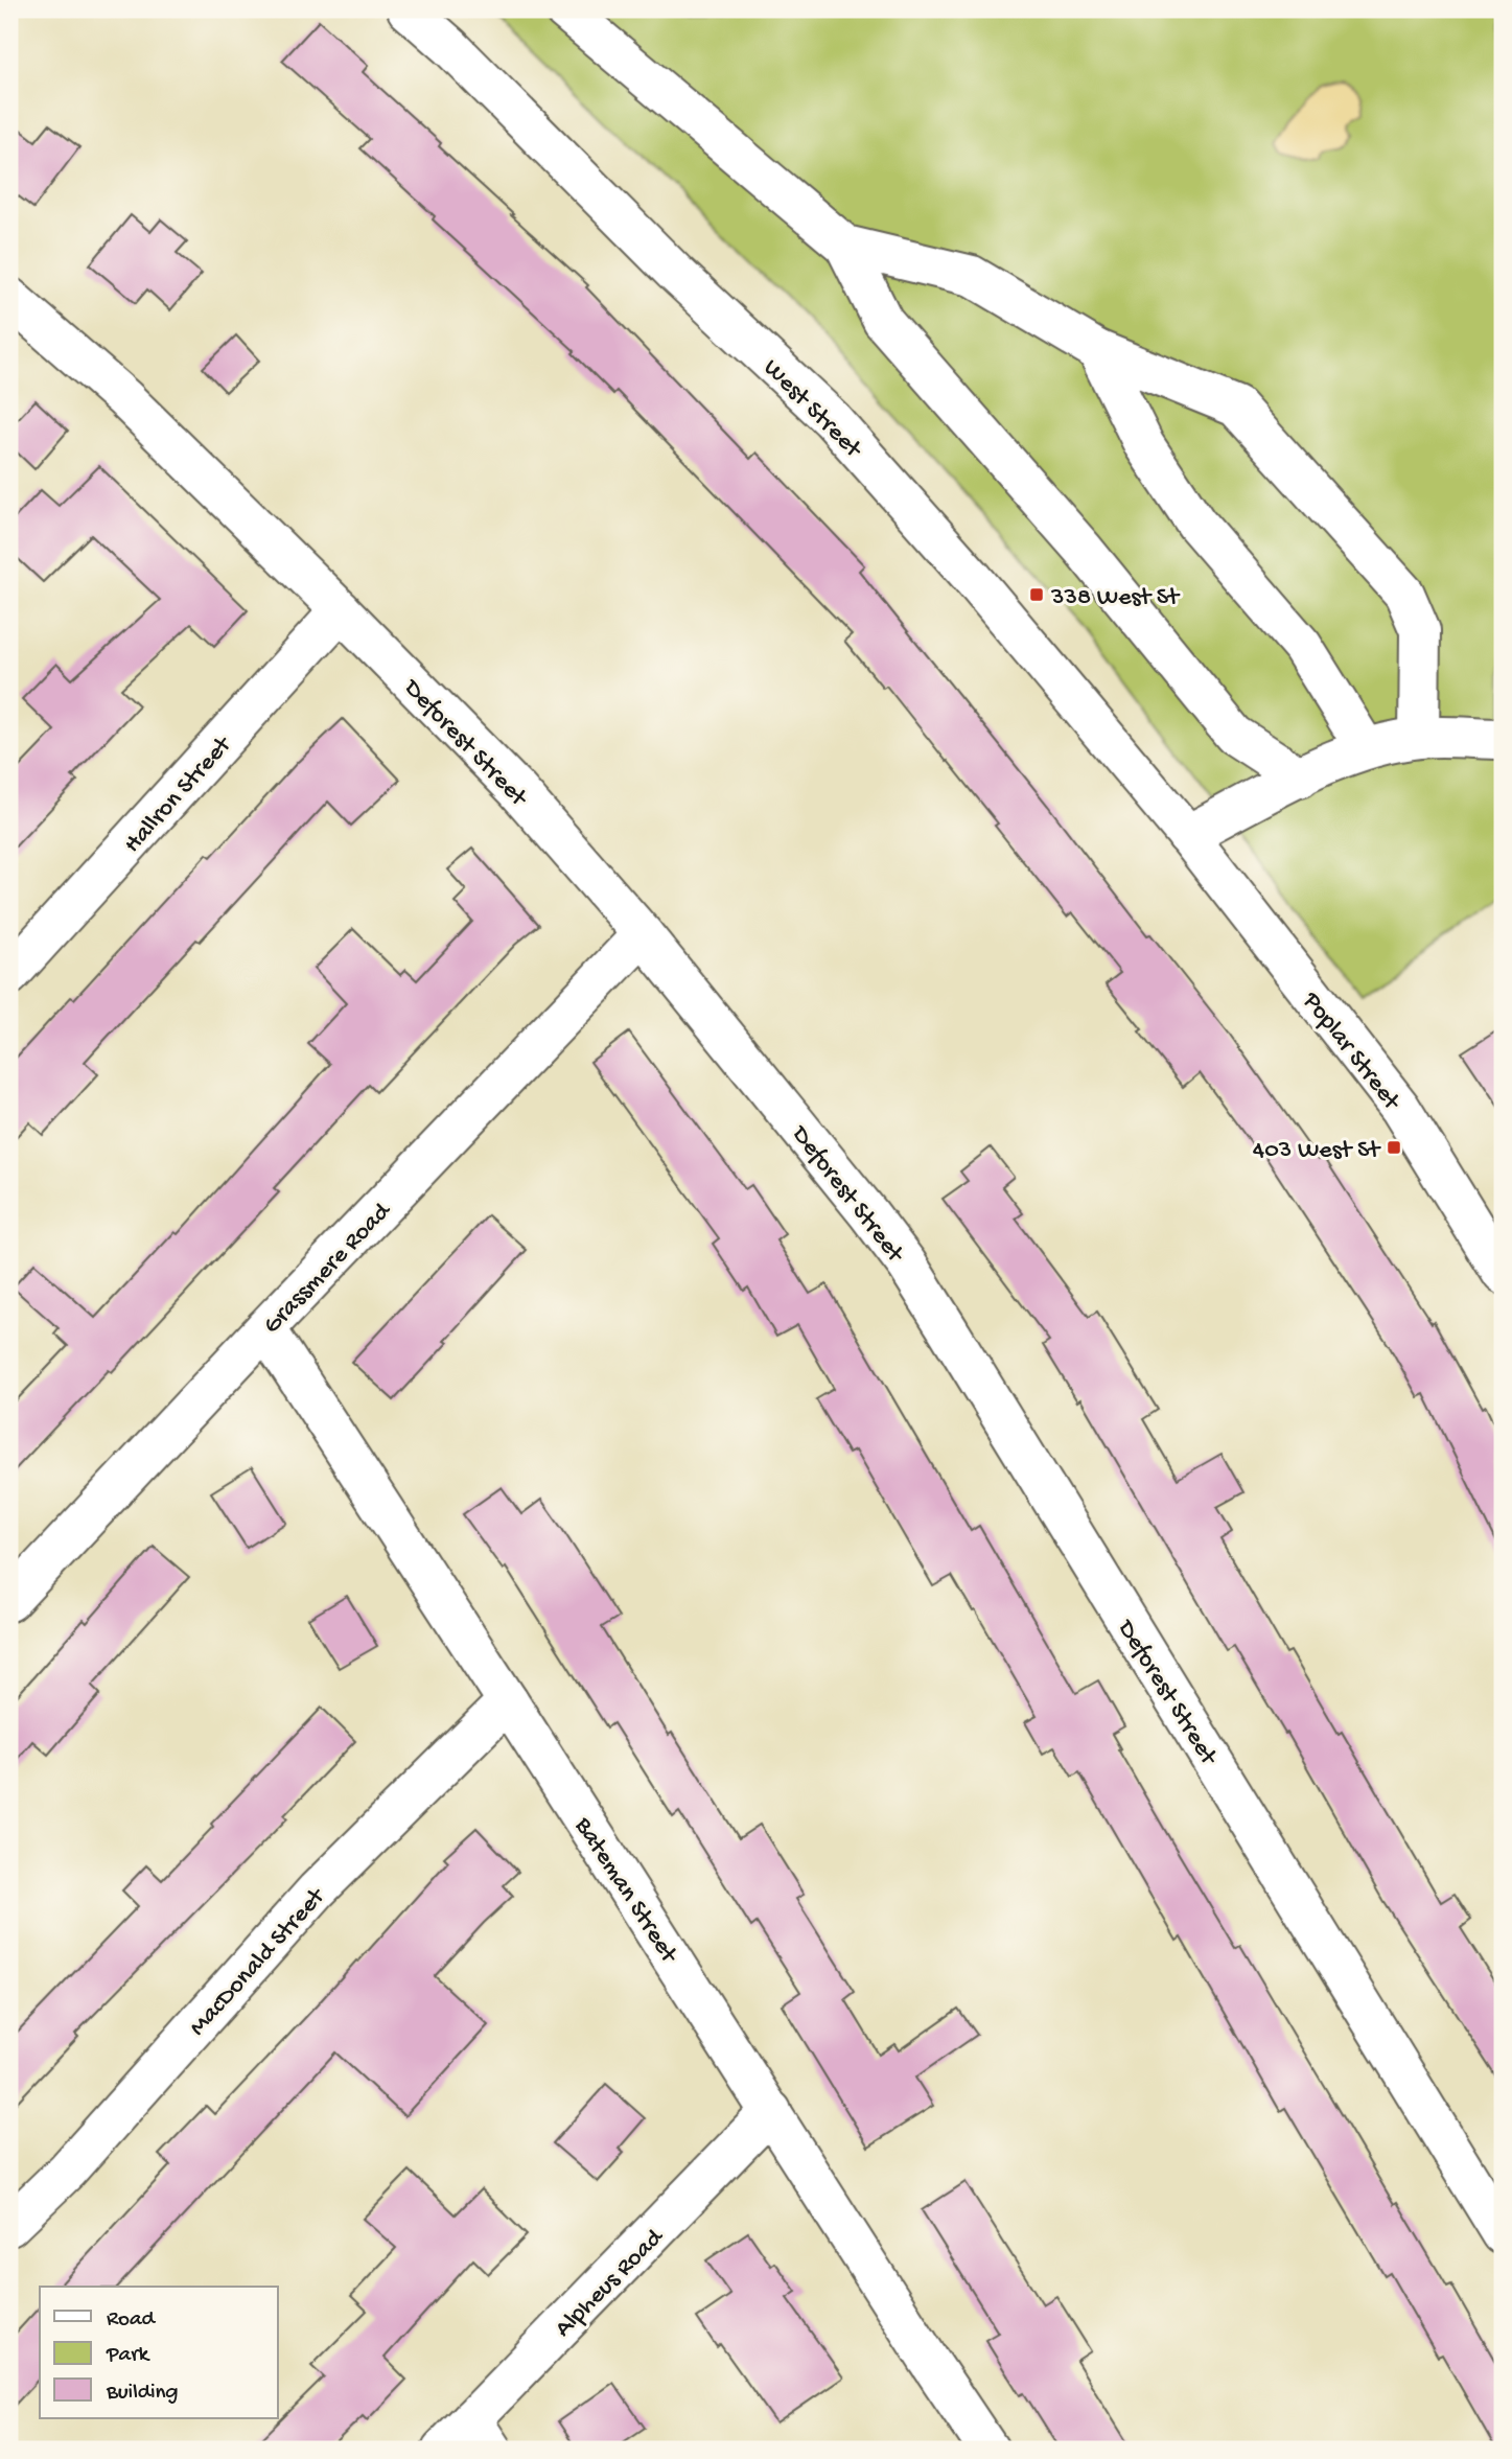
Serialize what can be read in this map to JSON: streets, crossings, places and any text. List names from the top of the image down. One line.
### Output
{"streets":{"street":["West Street","Deforest Street","Hallron Street","Poplar Street","Grassmere Road","Bateman Street","MacDonald Street","Alpheus Road"]},"crossings":[["West Street","Poplar Street"],["Deforest Street","Hallron Street"],["Deforest Street","Grassmere Road"],["Grassmere Road","Bateman Street"],["Bateman Street","MacDonald Street"],["Bateman Street","Alpheus Road"]],"places":{"transit":["338 West St","403 West St"]},"legend":["Road","Park","Building"]}
